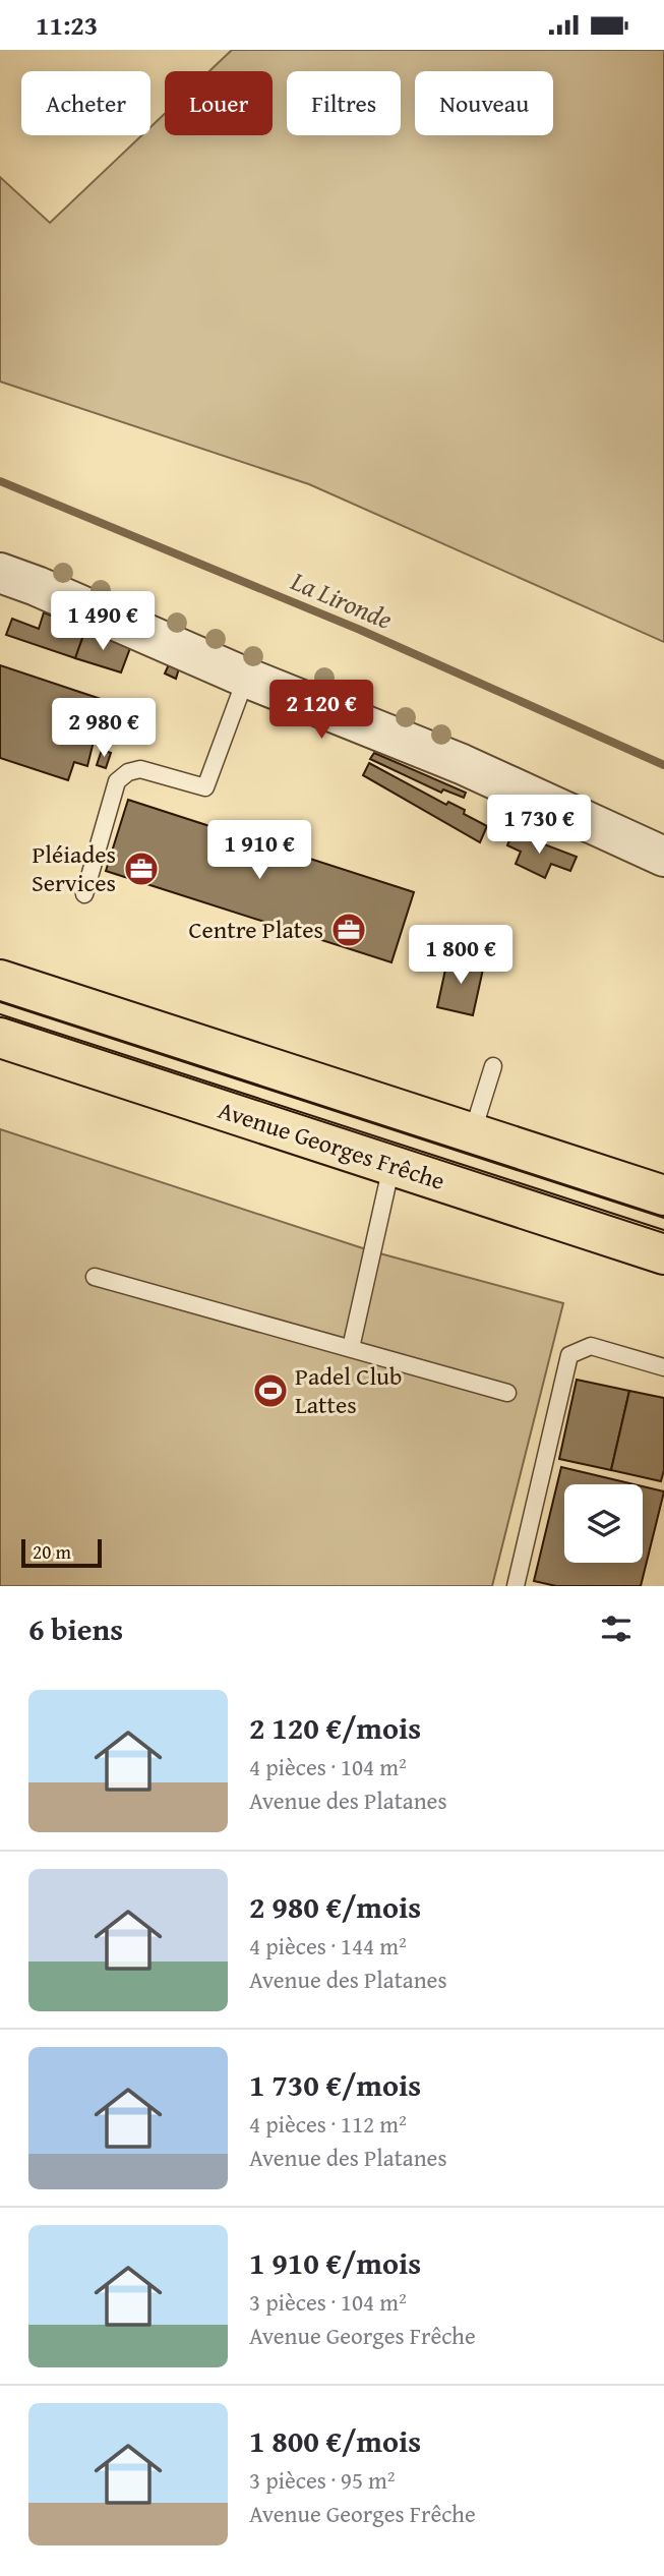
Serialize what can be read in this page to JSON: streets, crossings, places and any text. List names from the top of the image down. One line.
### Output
{"streets":{"main road":["Avenue Georges Frêche"]},"water":["La Lironde"],"places":{"office":["Pléiades Services","Centre Plates"],"sports":["Padel Club Lattes"]},"scale_bar":"20 m","page":{"status":"11:23","chip":["Acheter","Louer","Filtres","Nouveau"],"price":["1 490 €","2 120 €","2 980 €","1 730 €","1 910 €","1 800 €"],"scale":"20 m","heading":"6 biens","list":[{"name":"2 120 €/mois","note":"4 pièces · 104 m² · Avenue des Platanes"},{"name":"2 980 €/mois","note":"4 pièces · 144 m² · Avenue des Platanes"},{"name":"1 730 €/mois","note":"4 pièces · 112 m² · Avenue des Platanes"},{"name":"1 910 €/mois","note":"3 pièces · 104 m² · Avenue Georges Frêche"},{"name":"1 800 €/mois","note":"3 pièces · 95 m² · Avenue Georges Frêche"}]}}
